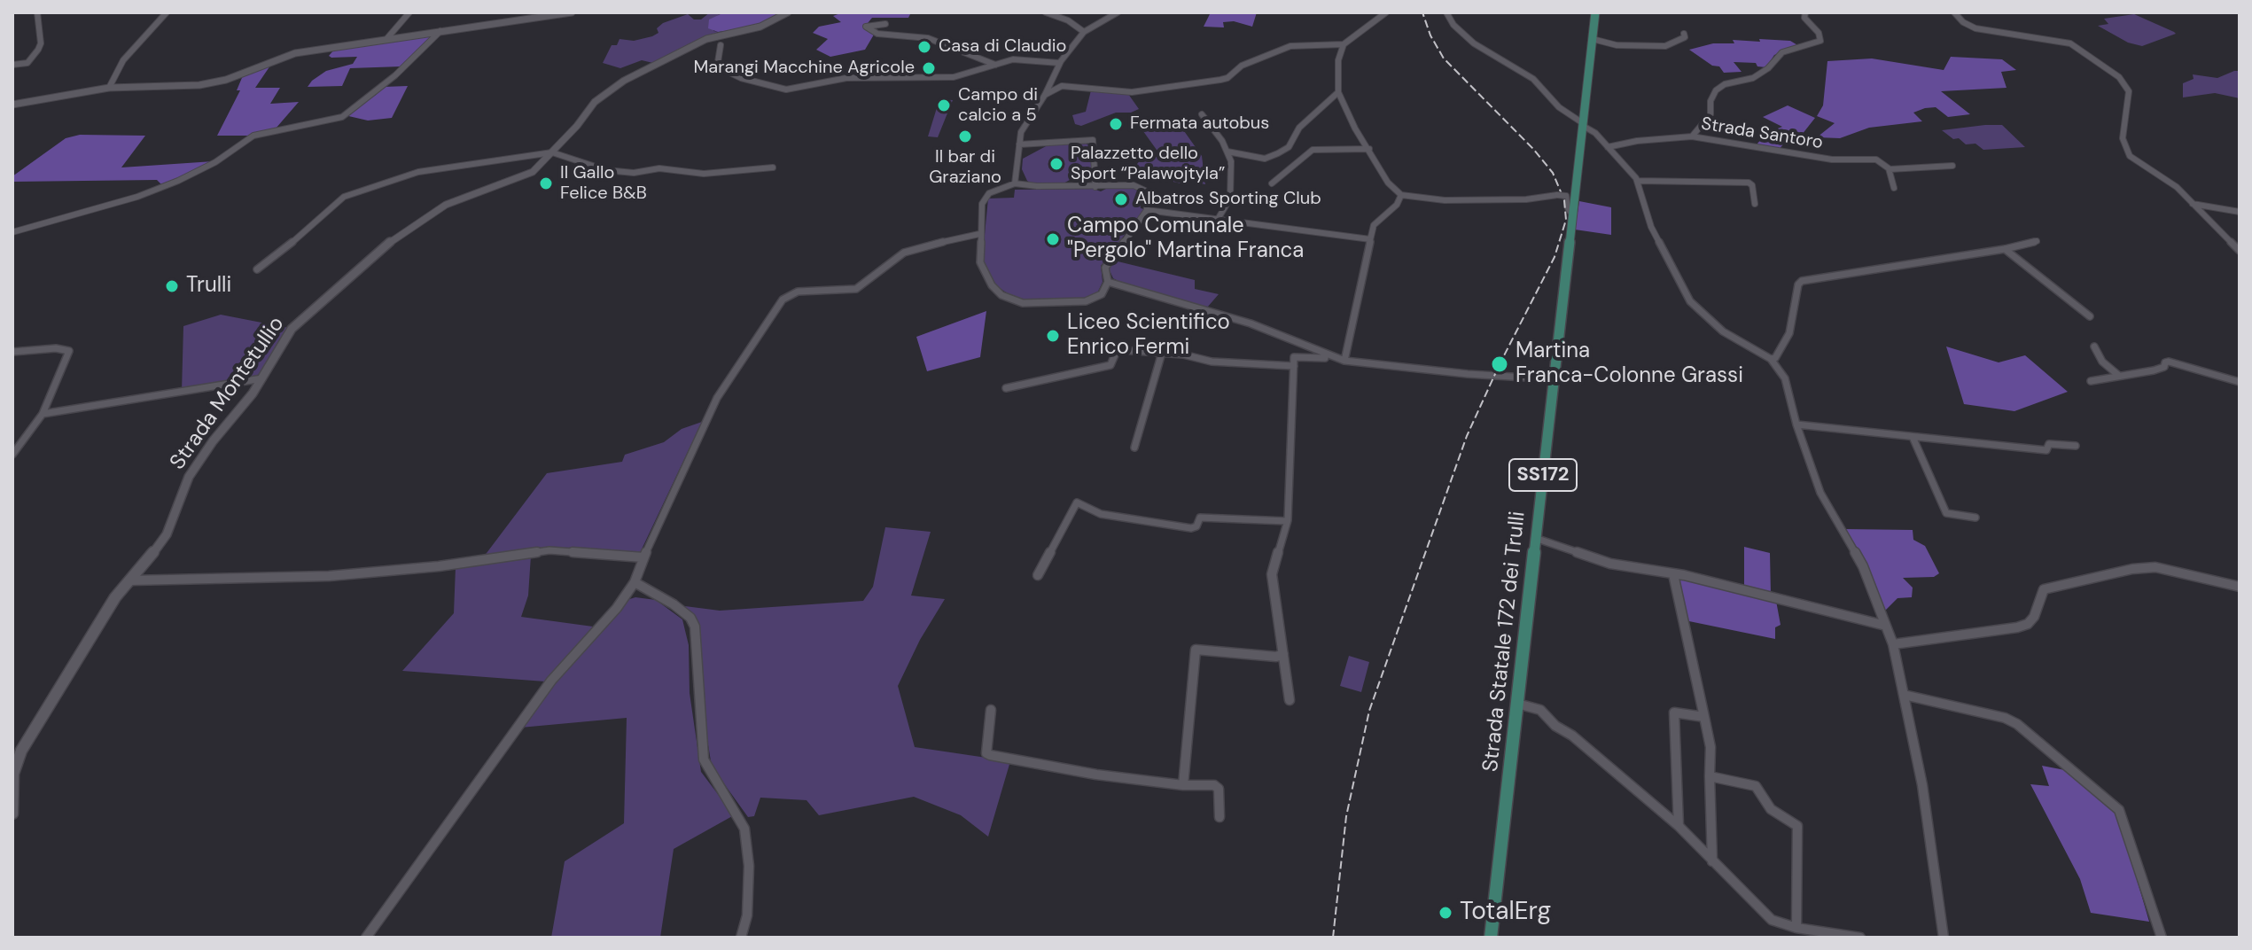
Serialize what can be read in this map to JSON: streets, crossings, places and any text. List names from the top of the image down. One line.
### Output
{"streets":{"main road":["SS172","Strada Statale 172 dei Trulli"],"street":["Strada Santoro","Strada Montetullio"]},"places":["Casa di Claudio","Marangi Macchine Agricole","Campo di calcio a 5","Fermata autobus","Il bar di Graziano","Palazzetto dello Sport “Palawojtyla”","Il Gallo Felice B&B","Albatros Sporting Club","Campo Comunale \"Pergolo\" Martina Franca","Trulli","Liceo Scientifico Enrico Fermi","Martina Franca-Colonne Grassi","TotalErg"]}
